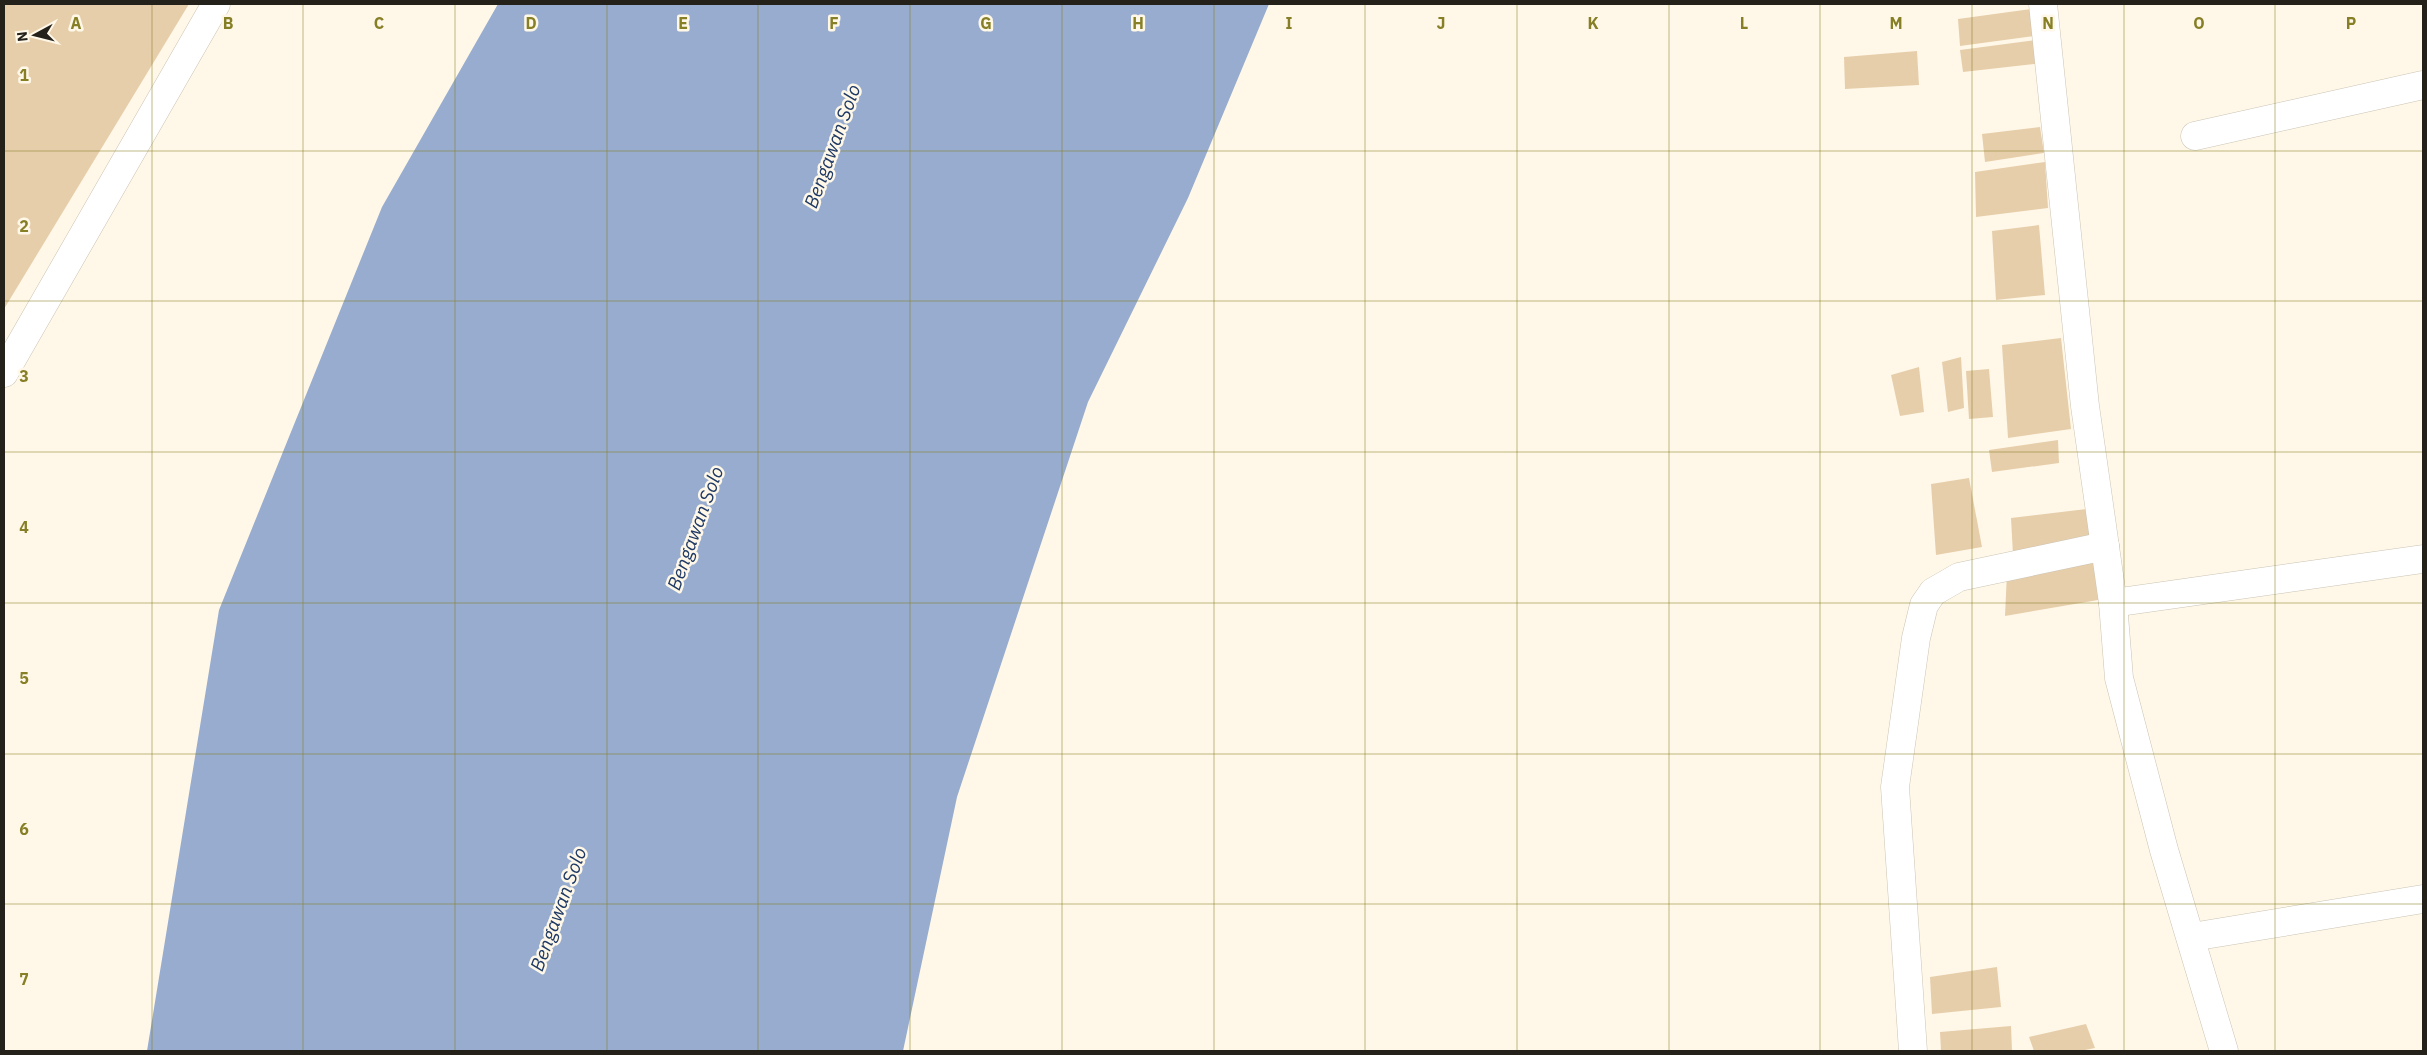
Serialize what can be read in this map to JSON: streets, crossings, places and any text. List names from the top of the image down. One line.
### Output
{"water":["Bengawan Solo"],"north":"left","grid":{"columns":["A","B","C","D","E","F","G","H","I","J","K","L","M","N","O","P"],"rows":["1","2","3","4","5","6","7"]}}
